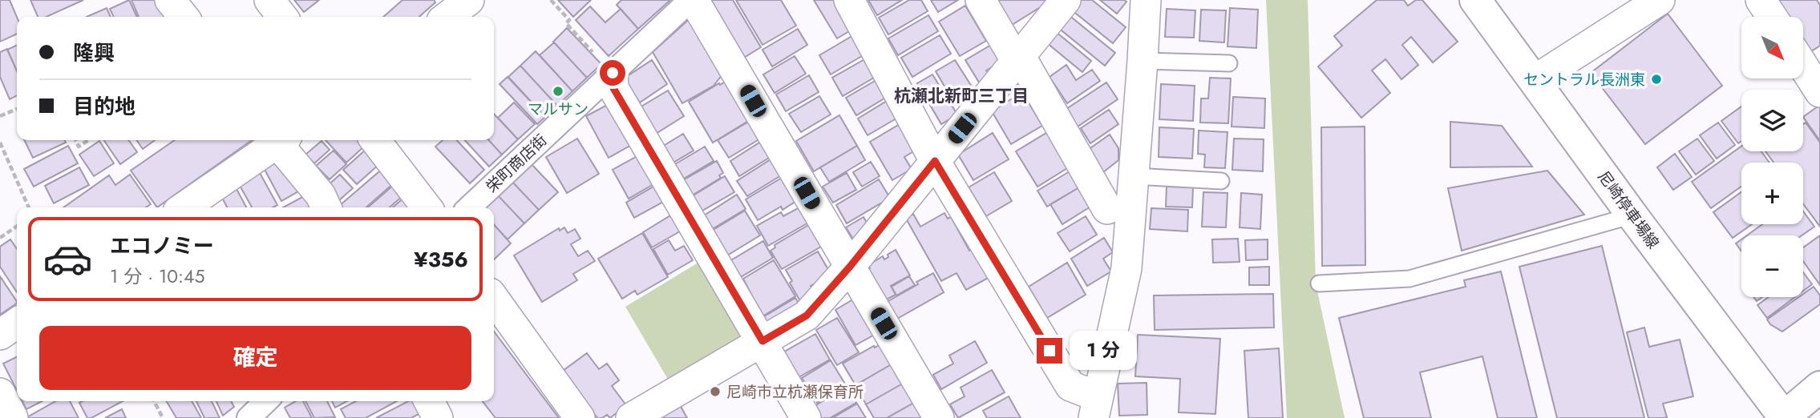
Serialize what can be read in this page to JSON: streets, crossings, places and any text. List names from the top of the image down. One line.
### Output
{"streets":{"main road":["尼崎停車場線"],"street":["栄町商店街"]},"districts":["杭瀬北新町三丁目"],"places":["セントラル長洲東","マルサン","尼崎市立杭瀬保育所"],"north":"bottom right","page":{"map_buttons":["+","−"],"banner":["隆興","目的地"],"list":[{"name":"エコノミー","note":"1 分 · 10:45","value":"¥356"}],"buttons":"確定","bubble":"1 分"}}
